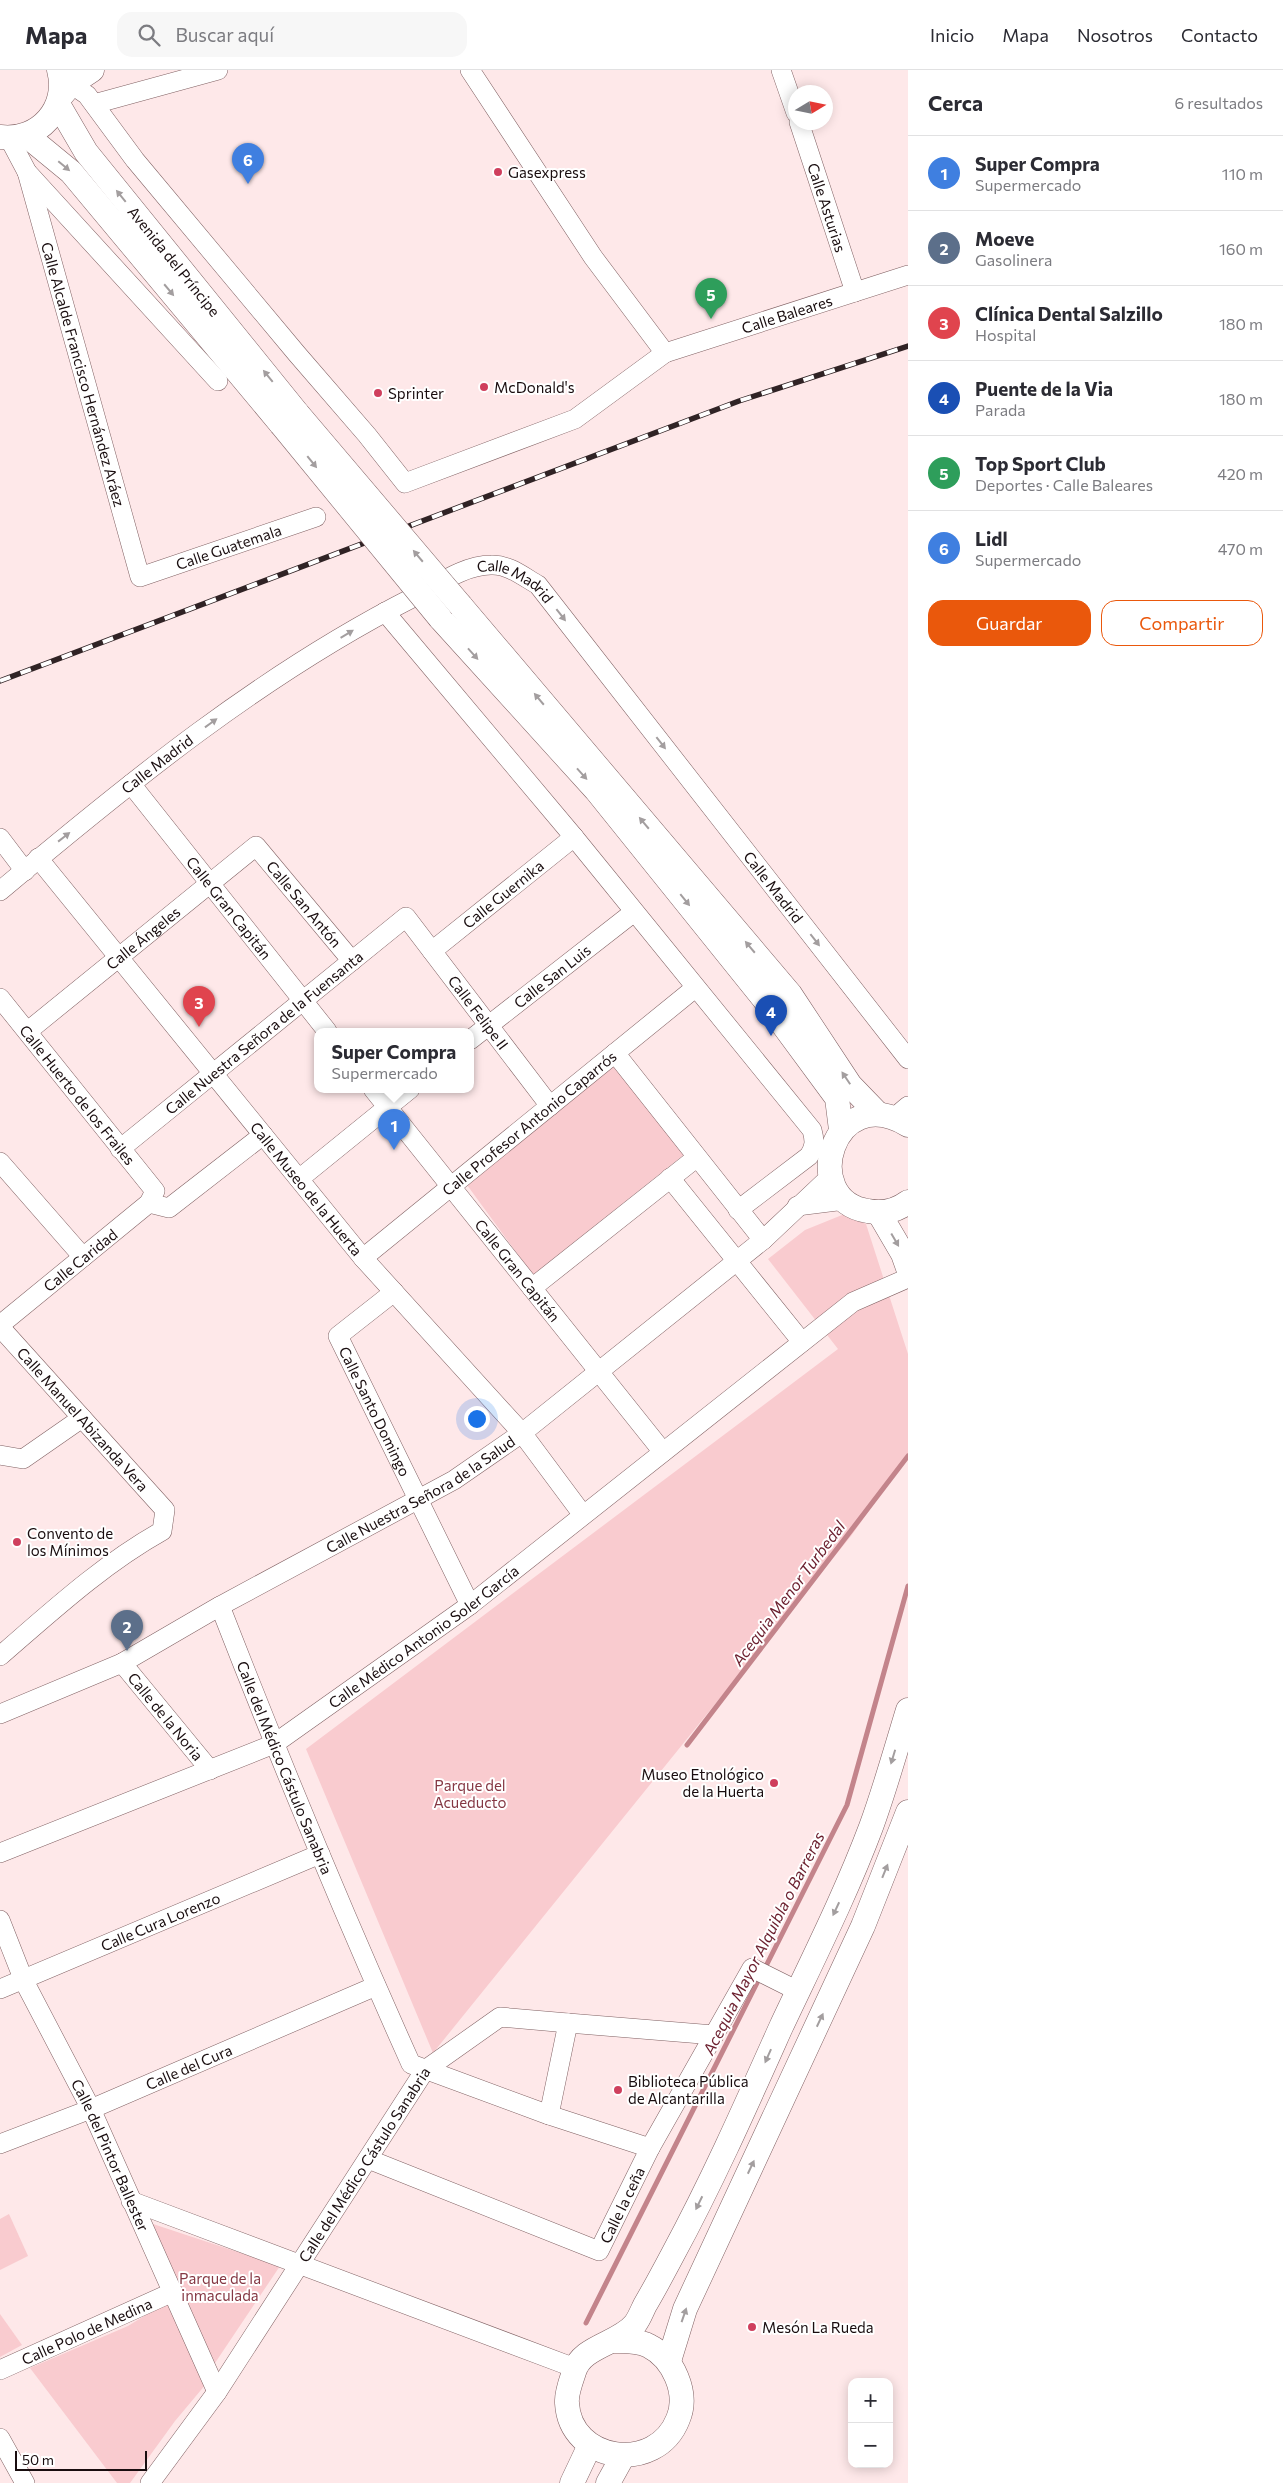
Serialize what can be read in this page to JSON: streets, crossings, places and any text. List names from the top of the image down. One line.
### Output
{"streets":{"main road":["Avenida del Príncipe"],"street":["Calle Asturias","Calle Baleares","Calle Alcalde Francisco Hernández Aráez","Calle Guatemala","Calle Madrid","Calle Guernika","Calle San Antón","Calle Gran Capitán","Calle Ángeles","Calle San Luis","Calle Felipe II","Calle Nuestra Señora de la Fuensanta","Calle Huerto de los Frailes","Calle Profesor Antonio Caparrós","Calle Museo de la Huerta","Calle Caridad","Calle Santo Domingo","Calle Manuel Abizanda Vera","Calle Nuestra Señora de la Salud","Calle Médico Antonio Soler García","Calle de la Noria","Calle del Médico Cástulo Sanabria","Calle Cura Lorenzo","Calle del Cura","Calle del Pintor Ballester","Calle la ceña","Calle Polo de Medina"]},"crossings":[["Calle Asturias","Calle Baleares"],["Calle Alcalde Francisco Hernández Aráez","Calle Guatemala"],["Calle Madrid","Calle Gran Capitán"],["Calle Madrid","Calle Museo de la Huerta"],["Calle Guernika","Calle Felipe II"],["Calle San Antón","Calle Ángeles"],["Calle San Antón","Calle Nuestra Señora de la Fuensanta"],["Calle Gran Capitán","Calle Ángeles"],["Calle Gran Capitán","Calle Nuestra Señora de la Fuensanta"],["Calle Gran Capitán","Calle Profesor Antonio Caparrós"],["Calle Gran Capitán","Calle Nuestra Señora de la Salud"],["Calle Gran Capitán","Calle Médico Antonio Soler García"],["Calle Ángeles","Calle Huerto de los Frailes"],["Calle Ángeles","Calle Museo de la Huerta"],["Calle San Luis","Calle Felipe II"],["Calle Felipe II","Calle Nuestra Señora de la Fuensanta"],["Calle Felipe II","Calle Profesor Antonio Caparrós"],["Calle Nuestra Señora de la Fuensanta","Calle Huerto de los Frailes"],["Calle Nuestra Señora de la Fuensanta","Calle Museo de la Huerta"],["Calle Huerto de los Frailes","Calle Caridad"],["Calle Profesor Antonio Caparrós","Calle Museo de la Huerta"],["Calle Museo de la Huerta","Calle Santo Domingo"],["Calle Museo de la Huerta","Calle Nuestra Señora de la Salud"],["Calle Museo de la Huerta","Calle Médico Antonio Soler García"],["Calle Caridad","Calle Manuel Abizanda Vera"],["Calle Santo Domingo","Calle Nuestra Señora de la Salud"],["Calle Santo Domingo","Calle Médico Antonio Soler García"],["Calle Nuestra Señora de la Salud","Calle de la Noria"],["Calle Nuestra Señora de la Salud","Calle del Médico Cástulo Sanabria"],["Calle Médico Antonio Soler García","Calle de la Noria"],["Calle Médico Antonio Soler García","Calle del Médico Cástulo Sanabria"],["Calle del Médico Cástulo Sanabria","Calle Cura Lorenzo"],["Calle del Médico Cástulo Sanabria","Calle del Cura"],["Calle del Médico Cástulo Sanabria","Calle del Pintor Ballester"],["Calle del Médico Cástulo Sanabria","Calle la ceña"],["Calle Cura Lorenzo","Calle del Pintor Ballester"],["Calle del Cura","Calle del Pintor Ballester"],["Calle del Pintor Ballester","Calle Polo de Medina"]],"water":["Acequia Menor Turbedal","Acequia Mayor Alquibla o Barreras"],"parks":["Parque del Acueducto","Parque de la inmaculada"],"places":["Gasexpress","McDonald's","Sprinter","Convento de los Mínimos","Museo Etnológico de la Huerta","Biblioteca Pública de Alcantarilla","Mesón La Rueda"],"scale_bar":"50 m","north":"right","page":{"header":"Mapa","search":"Buscar aquí","nav":["Inicio","Mapa","Nosotros","Contacto"],"heading":["Cerca","6 resultados"],"list":[{"mark":"1","name":"Super Compra","note":"Supermercado","value":"110 m"},{"mark":"2","name":"Moeve","note":"Gasolinera","value":"160 m"},{"mark":"3","name":"Clínica Dental Salzillo","note":"Hospital","value":"180 m"},{"mark":"4","name":"Puente de la Via","note":"Parada","value":"180 m"},{"mark":"5","name":"Top Sport Club","note":"Deportes · Calle Baleares","value":"420 m"},{"mark":"6","name":"Lidl","note":"Supermercado","value":"470 m"}],"pins":["6","5","3","4","1","2"],"buttons":["Guardar","Compartir"],"popup":["Super Compra","Supermercado"],"map_buttons":["+","−"],"scale":"50 m"}}
